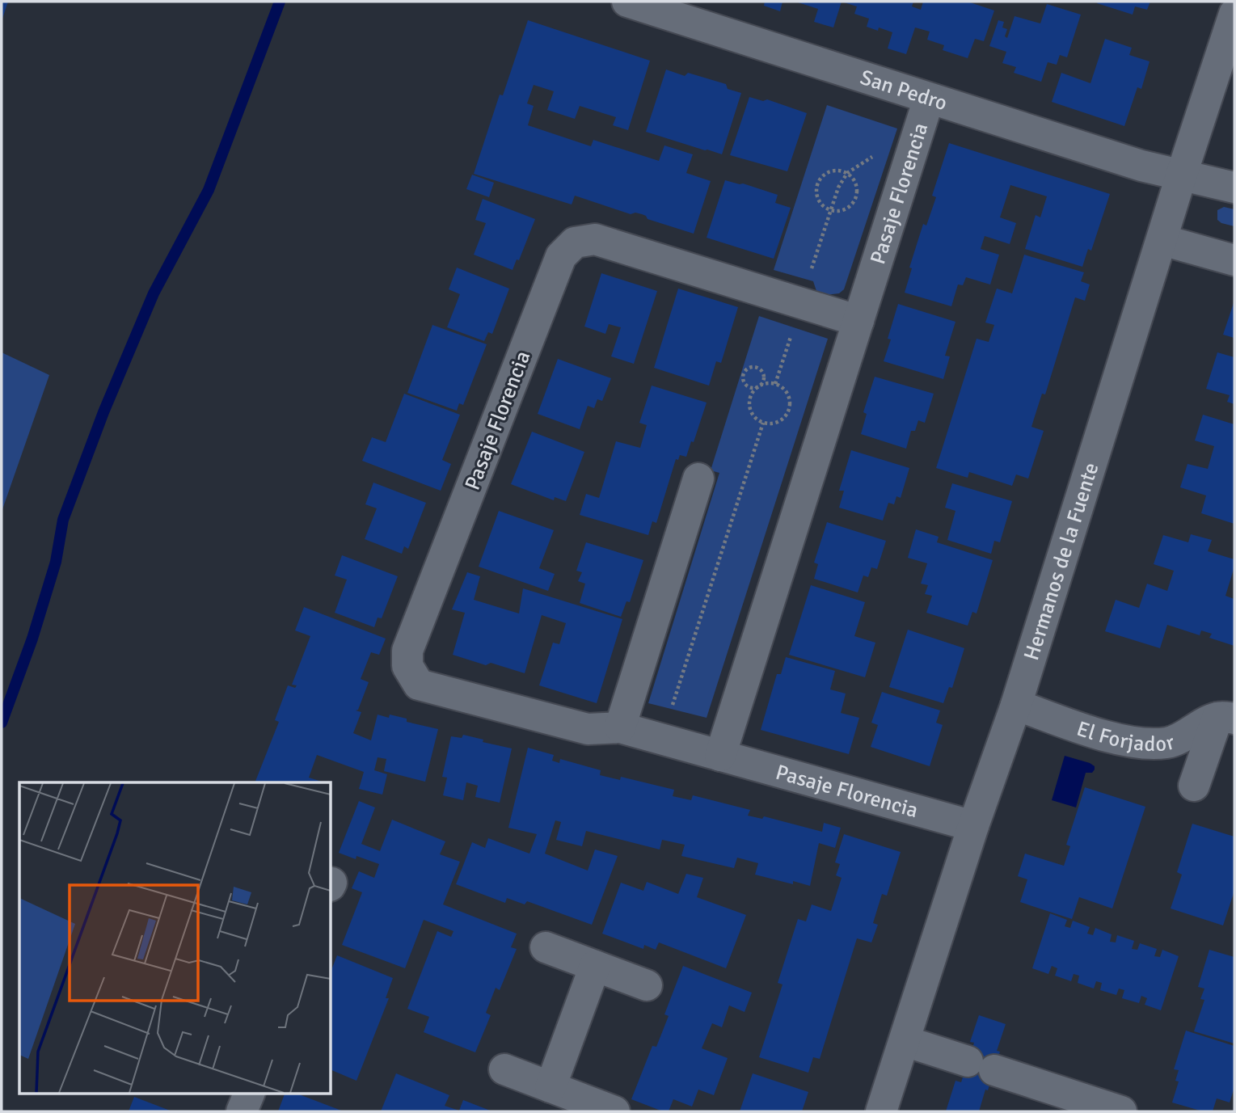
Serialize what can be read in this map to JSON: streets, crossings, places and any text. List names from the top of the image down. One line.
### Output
{"streets":{"street":["San Pedro","Pasaje Florencia","Hermanos de la Fuente","El Forjador"]},"crossings":[["San Pedro","Pasaje Florencia"],["San Pedro","Hermanos de la Fuente"],["Pasaje Florencia","Hermanos de la Fuente"],["Hermanos de la Fuente","El Forjador"]]}
